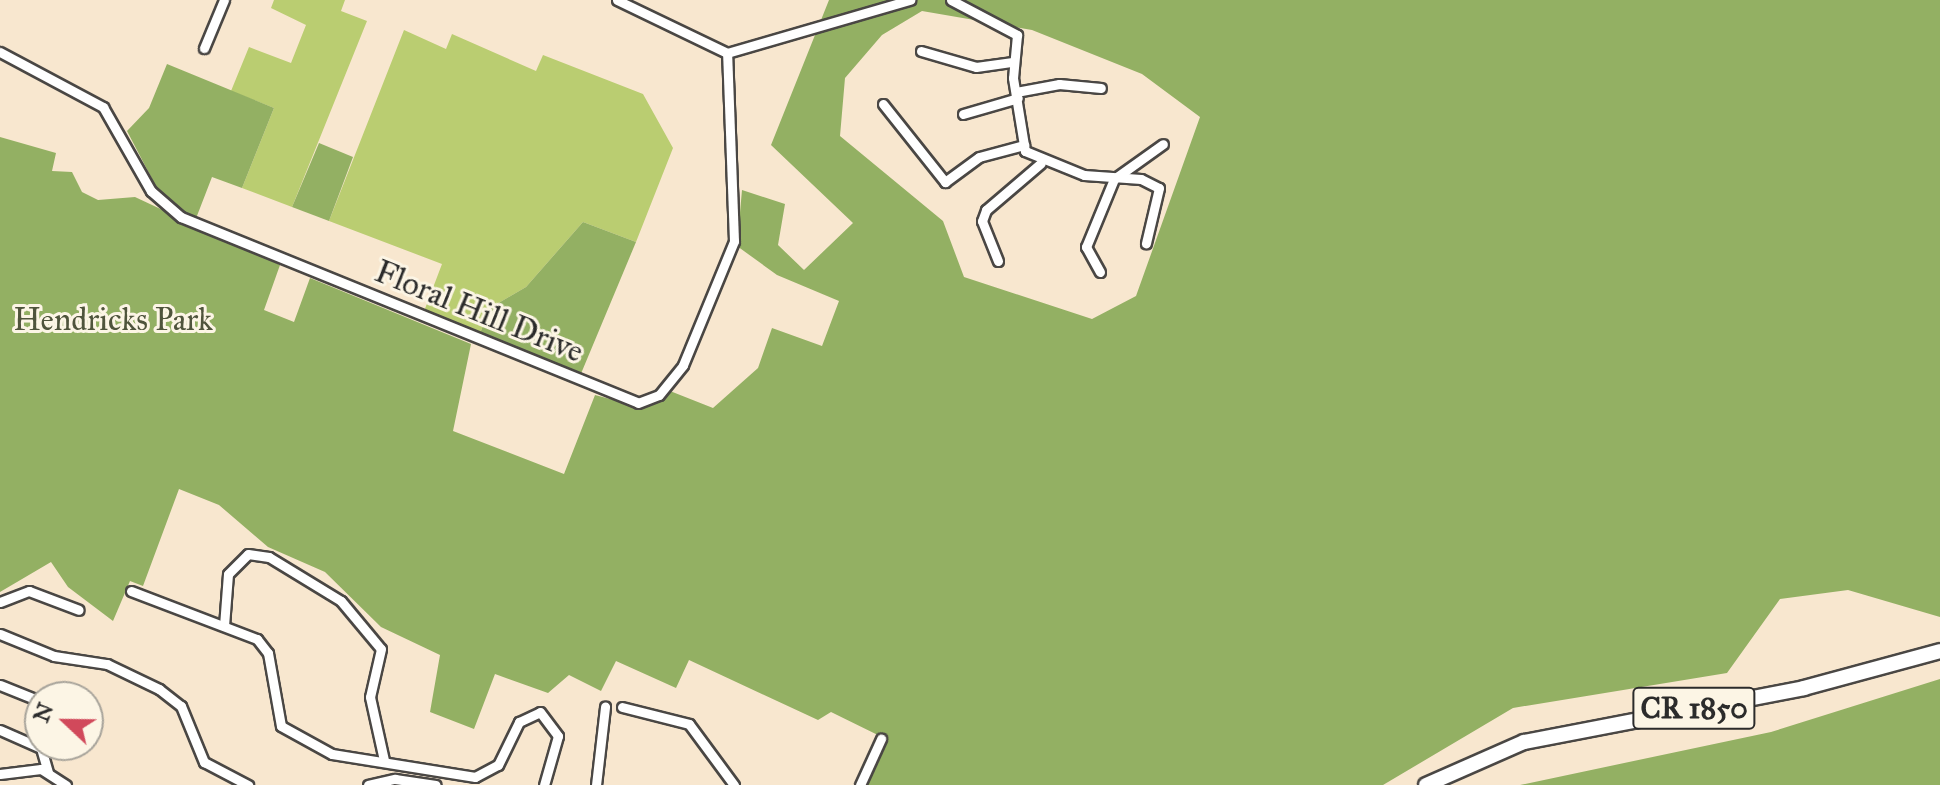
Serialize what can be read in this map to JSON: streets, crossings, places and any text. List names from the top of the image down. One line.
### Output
{"streets":{"main road":["CR 1850"],"street":["Floral Hill Drive"]},"parks":["Hendricks Park"],"north":"left"}
